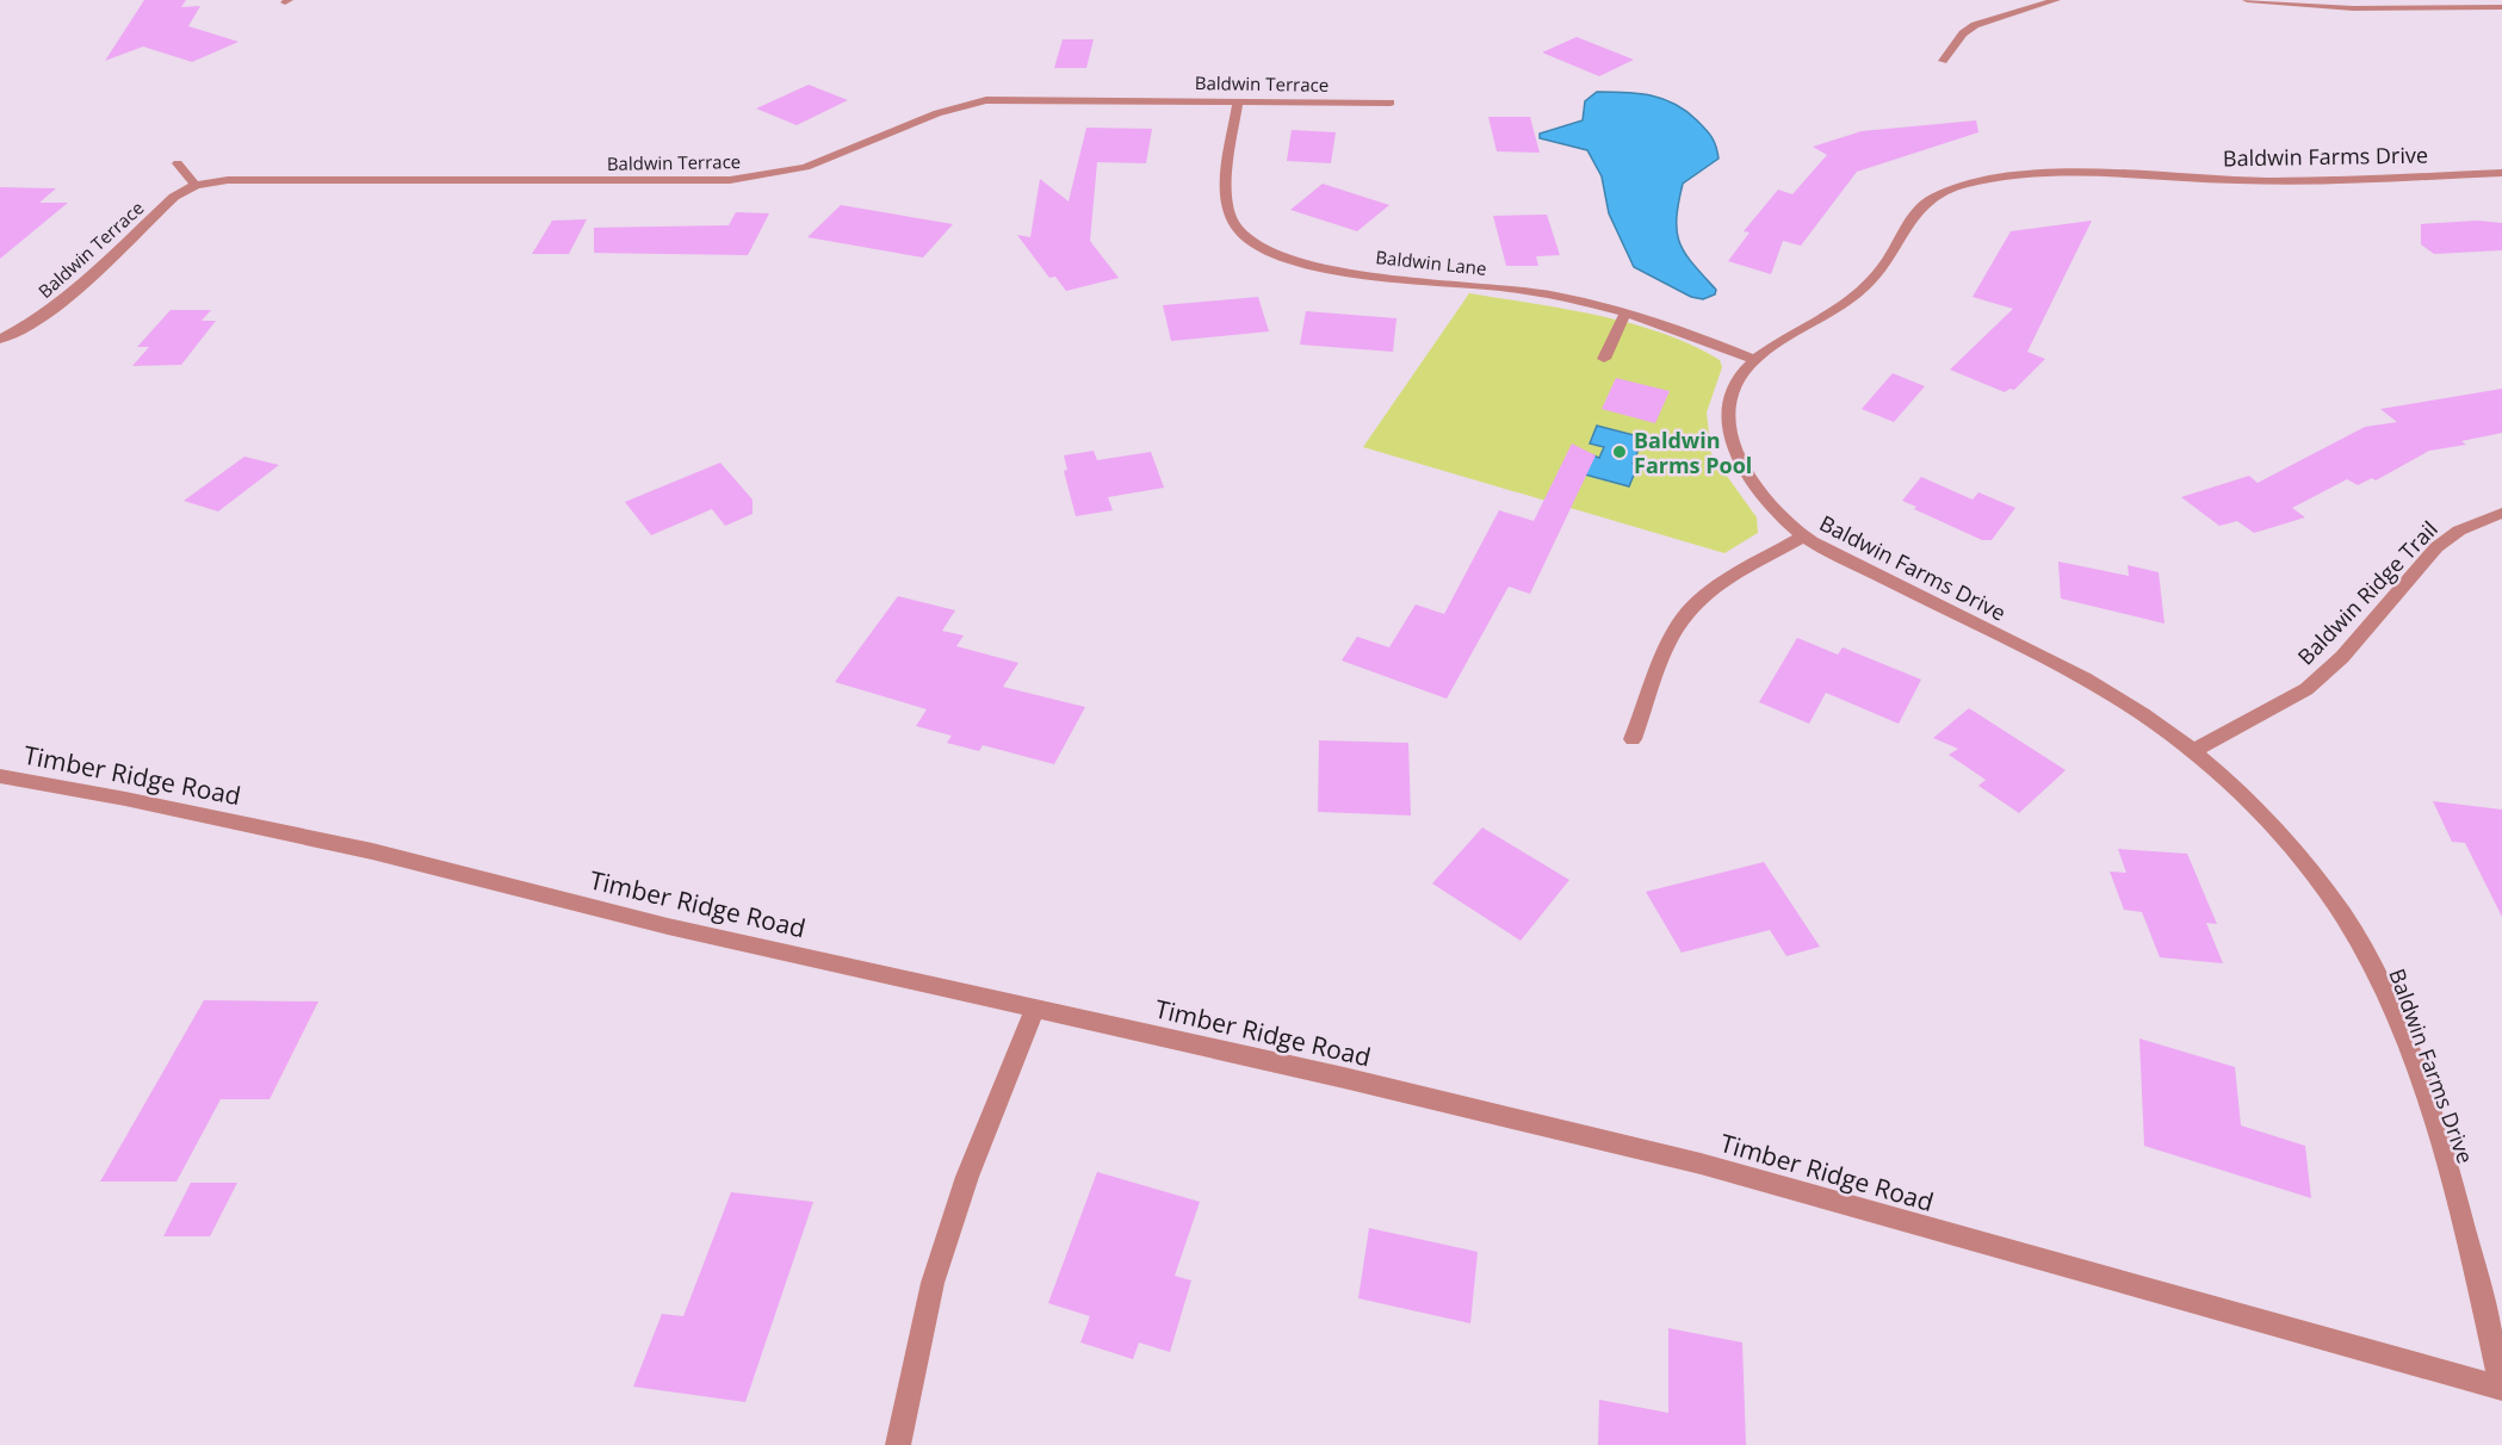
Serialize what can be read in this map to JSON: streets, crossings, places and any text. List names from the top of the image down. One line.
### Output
{"streets":{"street":["Baldwin Terrace","Baldwin Farms Drive","Baldwin Lane","Baldwin Ridge Trail","Timber Ridge Road"]},"crossings":[["Baldwin Terrace","Baldwin Lane"],["Baldwin Farms Drive","Baldwin Lane"],["Baldwin Farms Drive","Baldwin Ridge Trail"],["Baldwin Farms Drive","Timber Ridge Road"]],"places":["Baldwin Farms Pool"]}
